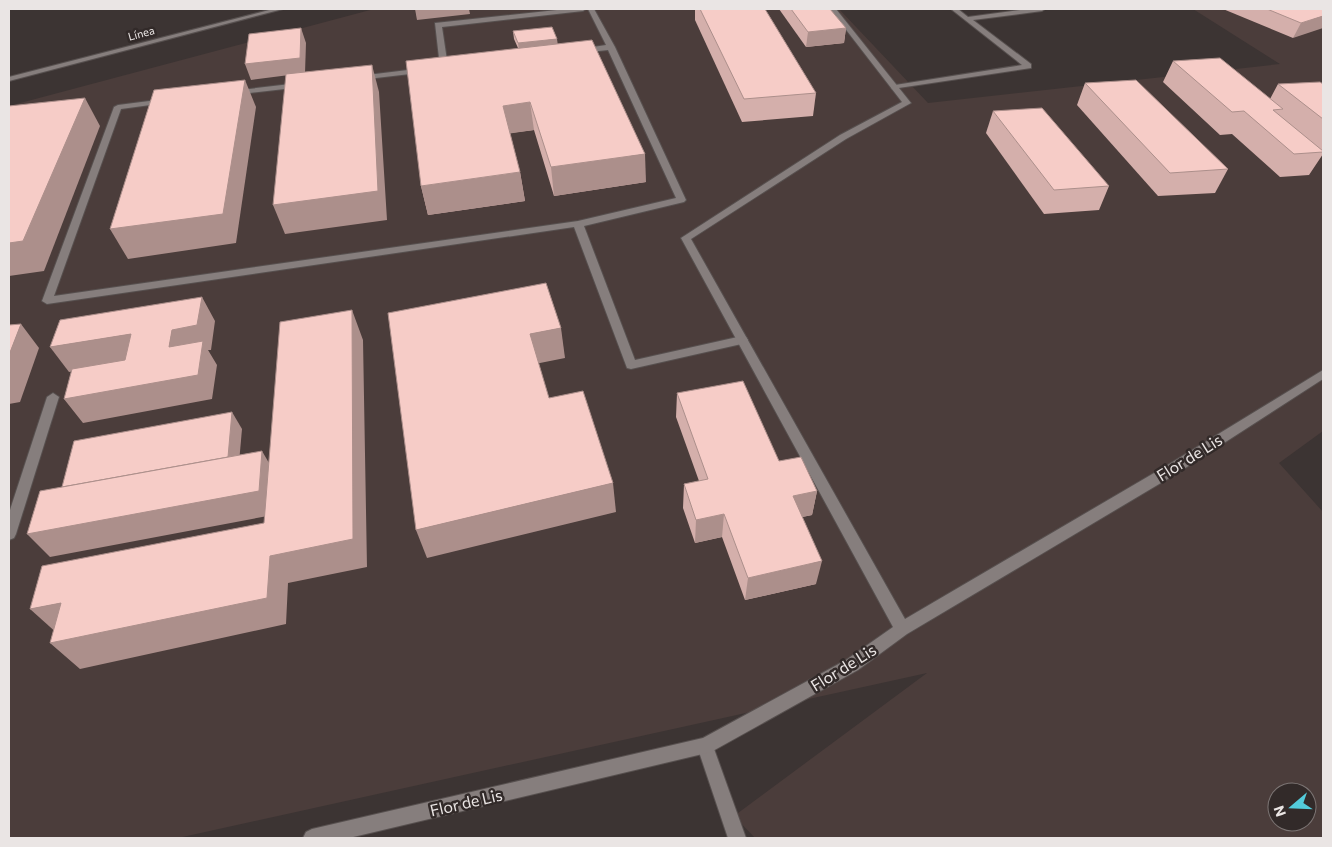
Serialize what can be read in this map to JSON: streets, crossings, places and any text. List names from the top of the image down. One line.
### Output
{"streets":{"street":["Línea","Flor de Lis"]},"north":"left"}
